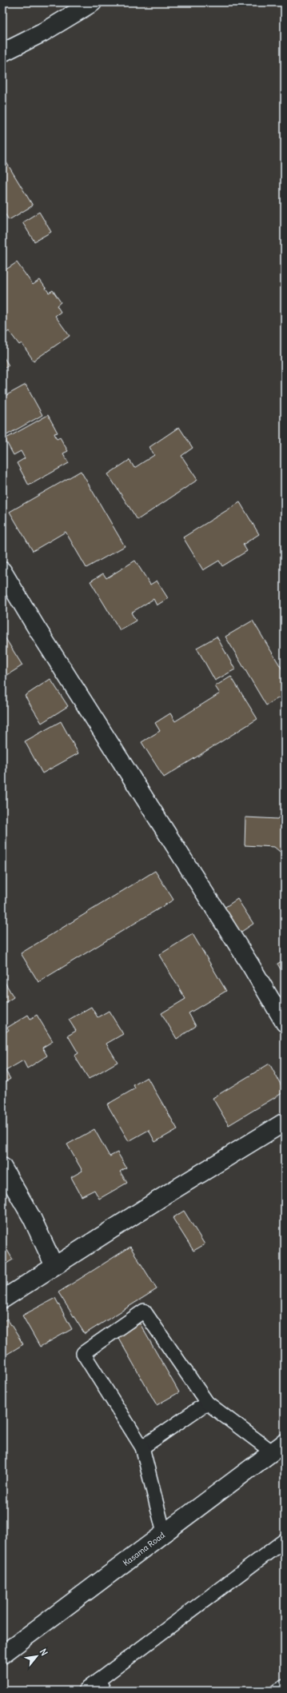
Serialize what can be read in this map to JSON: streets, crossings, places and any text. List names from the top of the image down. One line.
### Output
{"streets":{"street":["Kasama Road"]},"north":"top right"}
